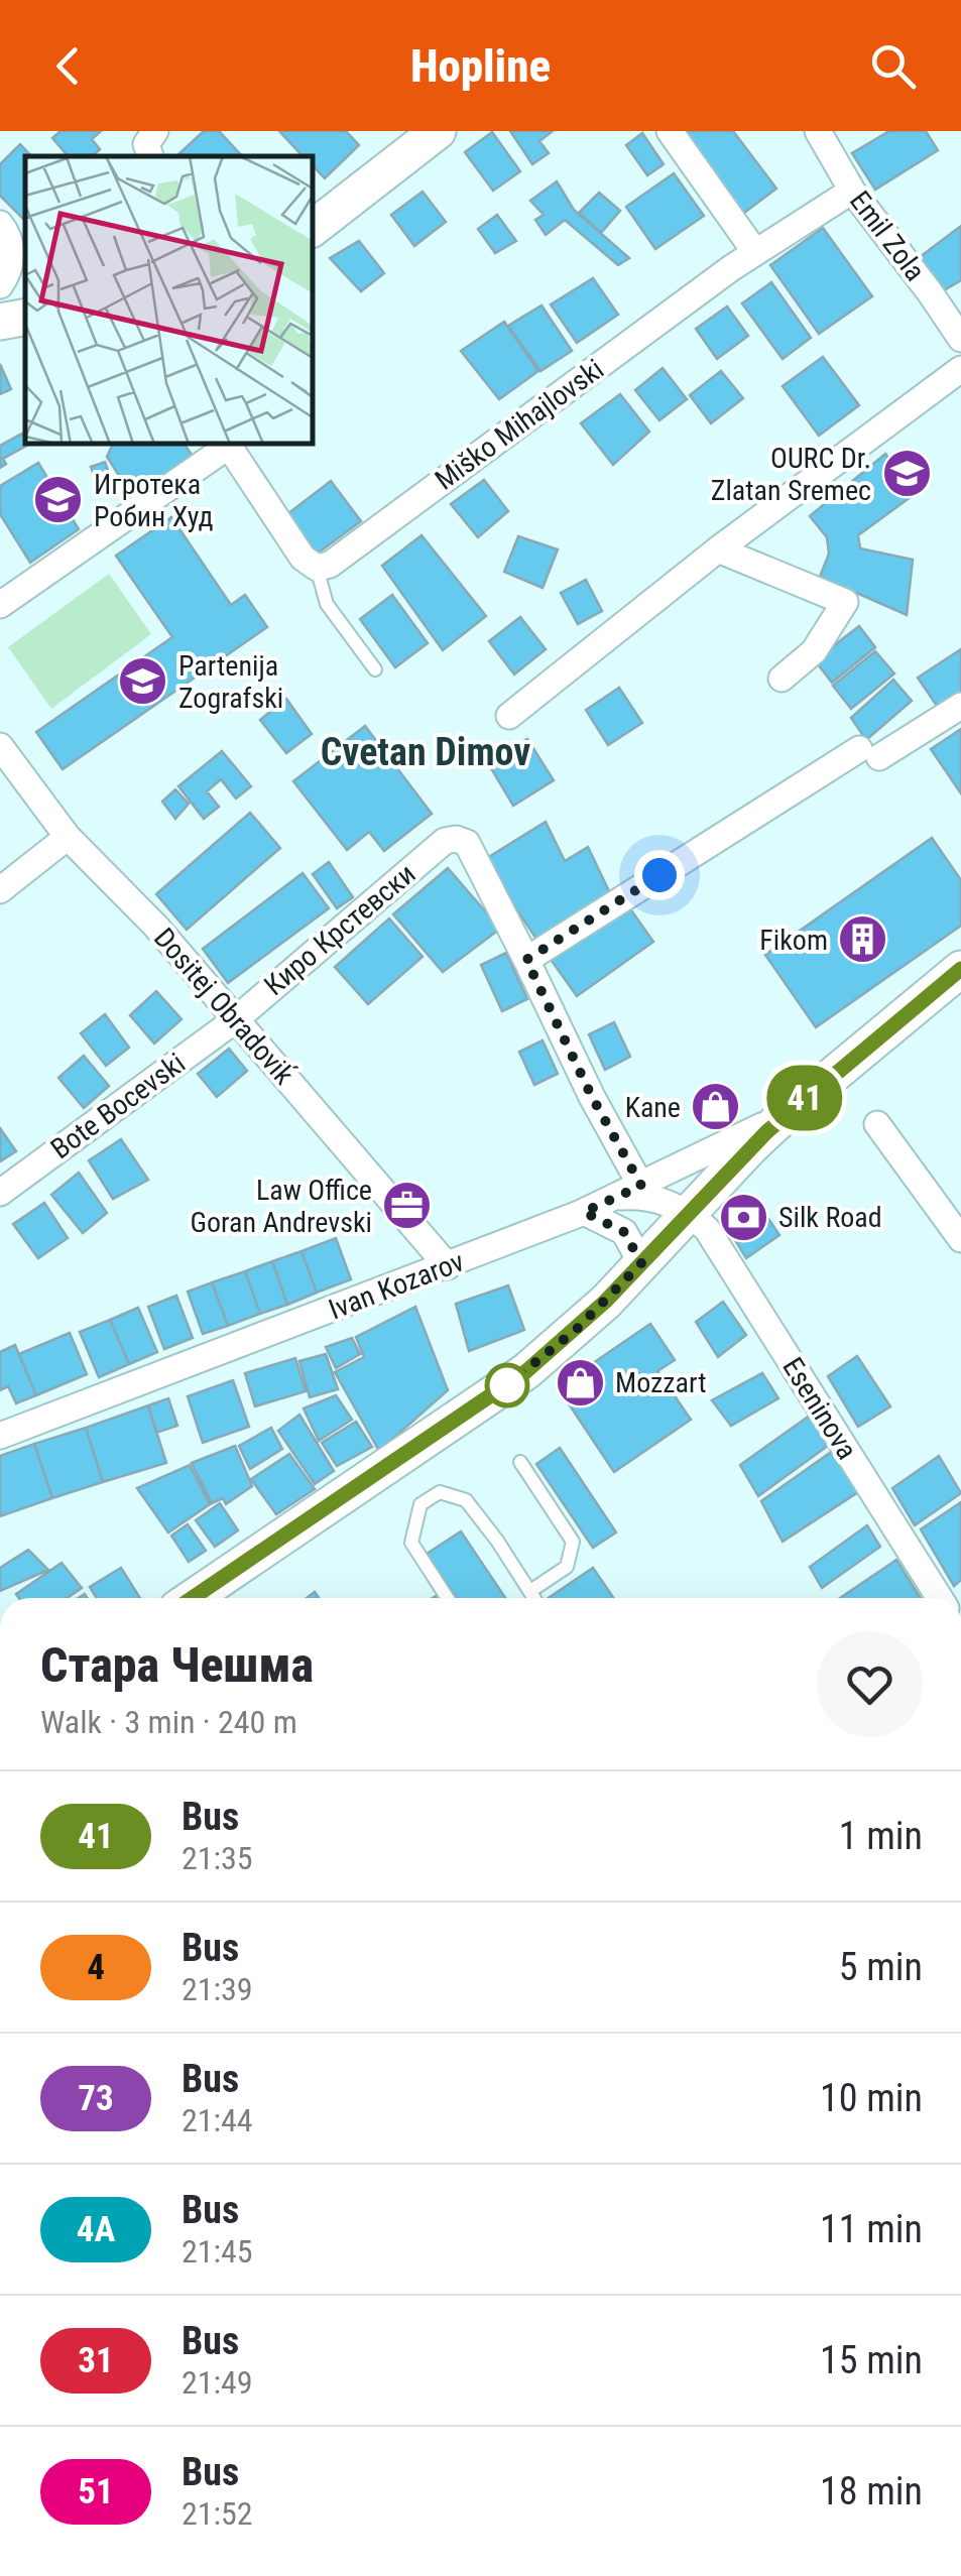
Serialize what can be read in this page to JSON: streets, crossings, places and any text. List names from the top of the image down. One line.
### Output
{"streets":{"street":["Emil Zola","Miško Mihajlovski","Киро Крстевски","Dositej Obradoviḱ","Bote Bocevski","Ivan Kozarov","Eseninova"]},"crossings":[["Emil Zola","Miško Mihajlovski"],["Киро Крстевски","Dositej Obradoviḱ"],["Киро Крстевски","Bote Bocevski"],["Dositej Obradoviḱ","Bote Bocevski"],["Dositej Obradoviḱ","Ivan Kozarov"]],"districts":["Cvetan Dimov"],"places":{"school or university":["OURC Dr. Zlatan Sremec","Игротека Робин Худ","Partenija Zografski"],"building":["Fikom"],"shop":["Kane","Mozzart"],"office":["Law Office Goran Andrevski"],"bank":["Silk Road"]},"lines":["bus line 41"],"page":{"header":"Hopline","on_map":"41","heading":["Стара Чешма","Walk · 3 min · 240 m"],"list":[{"mark":"41","name":"Bus","note":"21:35","value":"1 min"},{"mark":"4","name":"Bus","note":"21:39","value":"5 min"},{"mark":"73","name":"Bus","note":"21:44","value":"10 min"},{"mark":"4A","name":"Bus","note":"21:45","value":"11 min"},{"mark":"31","name":"Bus","note":"21:49","value":"15 min"},{"mark":"51","name":"Bus","note":"21:52","value":"18 min"}]}}
